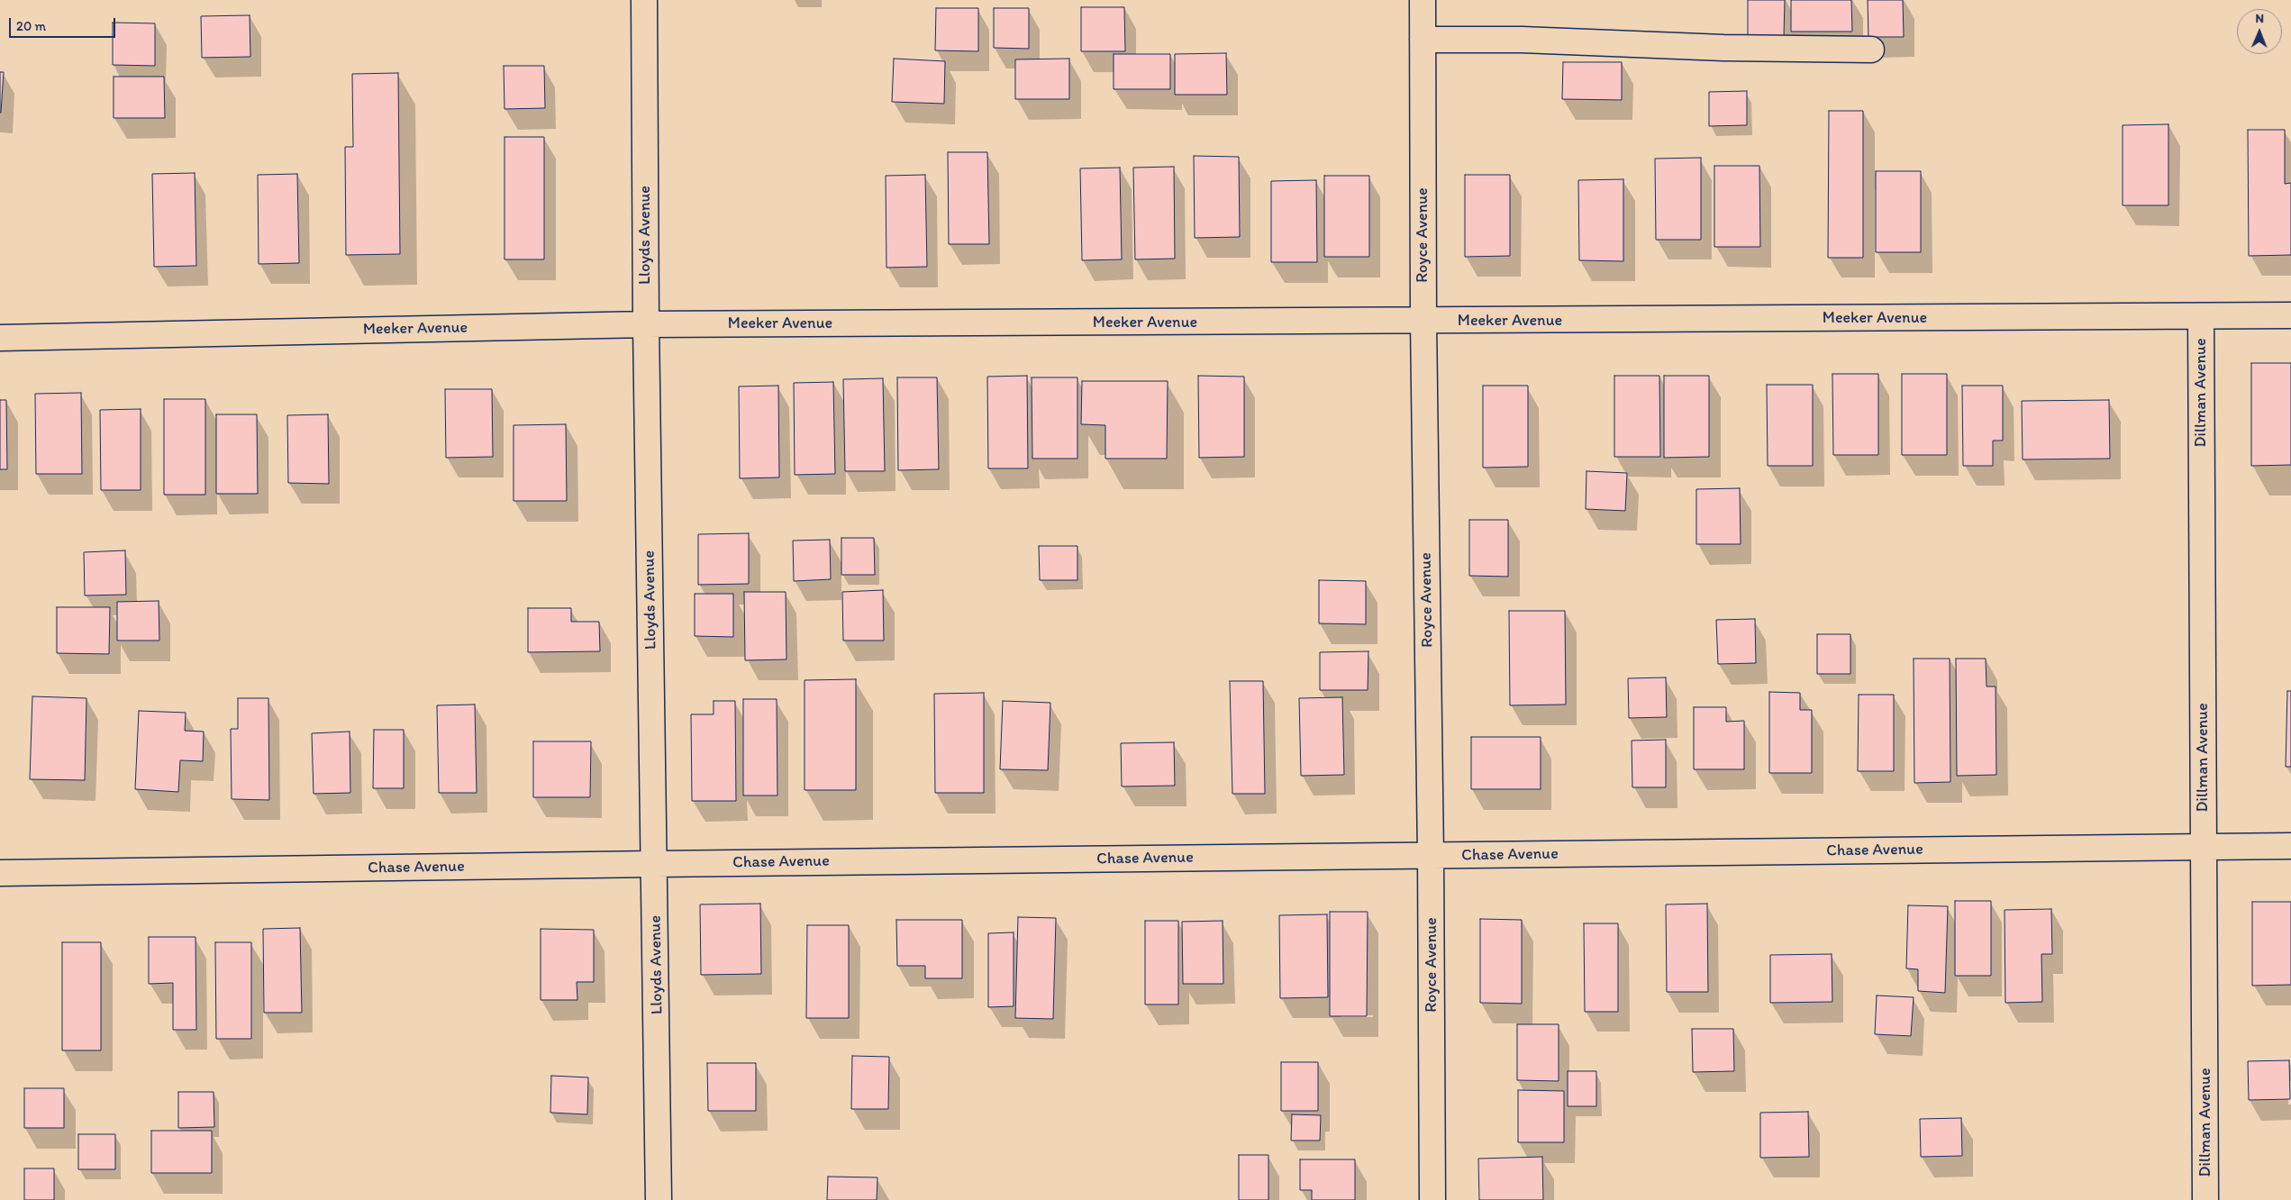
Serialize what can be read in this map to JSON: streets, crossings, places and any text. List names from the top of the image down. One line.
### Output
{"streets":{"street":["Lloyds Avenue","Royce Avenue","Meeker Avenue","Dillman Avenue","Chase Avenue"]},"crossings":[["Lloyds Avenue","Meeker Avenue"],["Lloyds Avenue","Chase Avenue"],["Royce Avenue","Meeker Avenue"],["Royce Avenue","Chase Avenue"],["Meeker Avenue","Dillman Avenue"],["Dillman Avenue","Chase Avenue"]],"scale_bar":"20 m","north":"top"}
